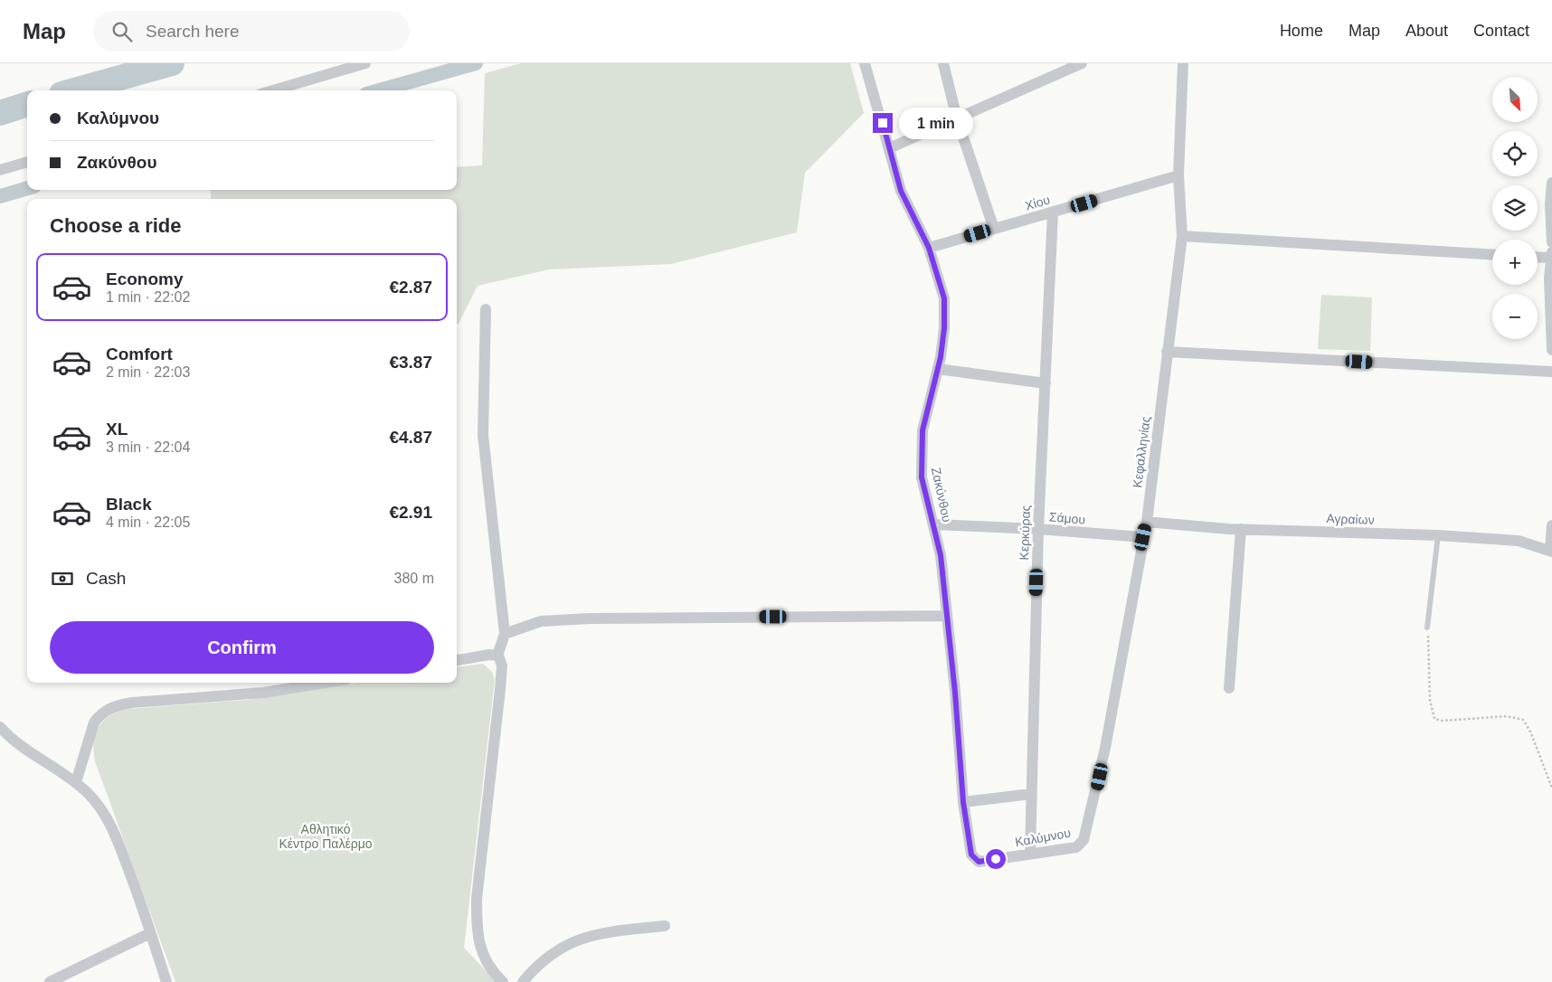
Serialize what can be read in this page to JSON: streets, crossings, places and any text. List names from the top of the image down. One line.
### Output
{"streets":{"street":["Χίου","Κεφαλληνίας","Ζακύνθου","Σάμου","Αγραίων","Κερκύρας","Καλύμνου"]},"crossings":[["Χίου","Κεφαλληνίας"],["Χίου","Ζακύνθου"],["Χίου","Κερκύρας"],["Κεφαλληνίας","Σάμου"],["Κεφαλληνίας","Αγραίων"],["Κεφαλληνίας","Καλύμνου"],["Ζακύνθου","Σάμου"],["Ζακύνθου","Καλύμνου"],["Σάμου","Κερκύρας"],["Κερκύρας","Καλύμνου"]],"parks":["Αθλητικό Κέντρο Παλέρμο"],"north":"bottom right","page":{"header":"Map","search":"Search here","nav":["Home","Map","About","Contact"],"map_buttons":["+","−"],"banner":["Καλύμνου","Ζακύνθου"],"bubble":"1 min","heading":"Choose a ride","list":[{"name":"Economy","note":"1 min · 22:02","value":"€2.87"},{"name":"Comfort","note":"2 min · 22:03","value":"€3.87"},{"name":"XL","note":"3 min · 22:04","value":"€4.87"},{"name":"Black","note":"4 min · 22:05","value":"€2.91"}],"pay":["Cash","380 m"],"buttons":"Confirm"}}
